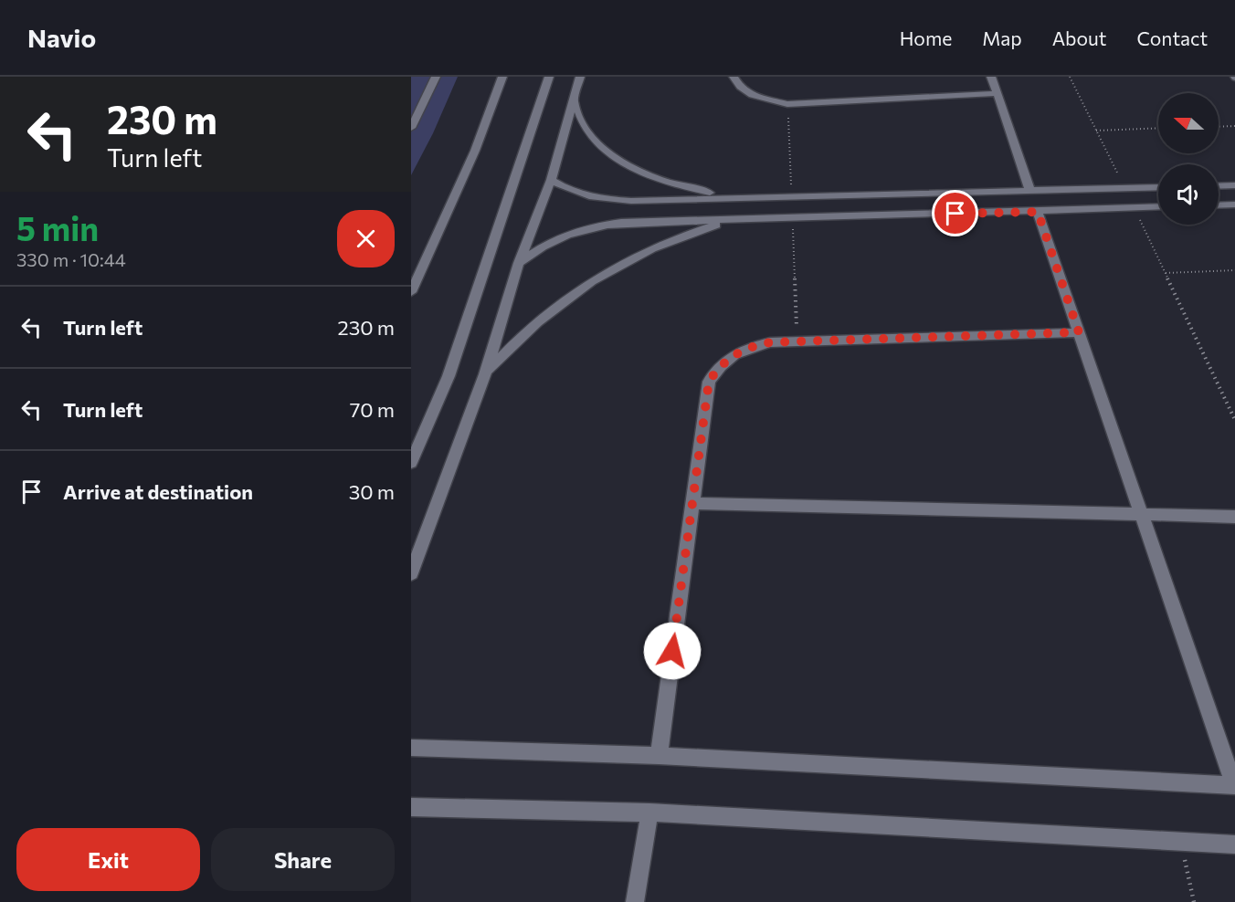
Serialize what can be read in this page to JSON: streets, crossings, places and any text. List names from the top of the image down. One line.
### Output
{"north":"left","page":{"header":"Navio","nav":["Home","Map","About","Contact"],"turn":["230 m","Turn left"],"heading":["5 min","330 m · 10:44"],"list":[{"name":"Turn left","value":"230 m"},{"name":"Turn left","value":"70 m"},{"name":"Arrive at destination","value":"30 m"}],"buttons":["Exit","Share"]}}
